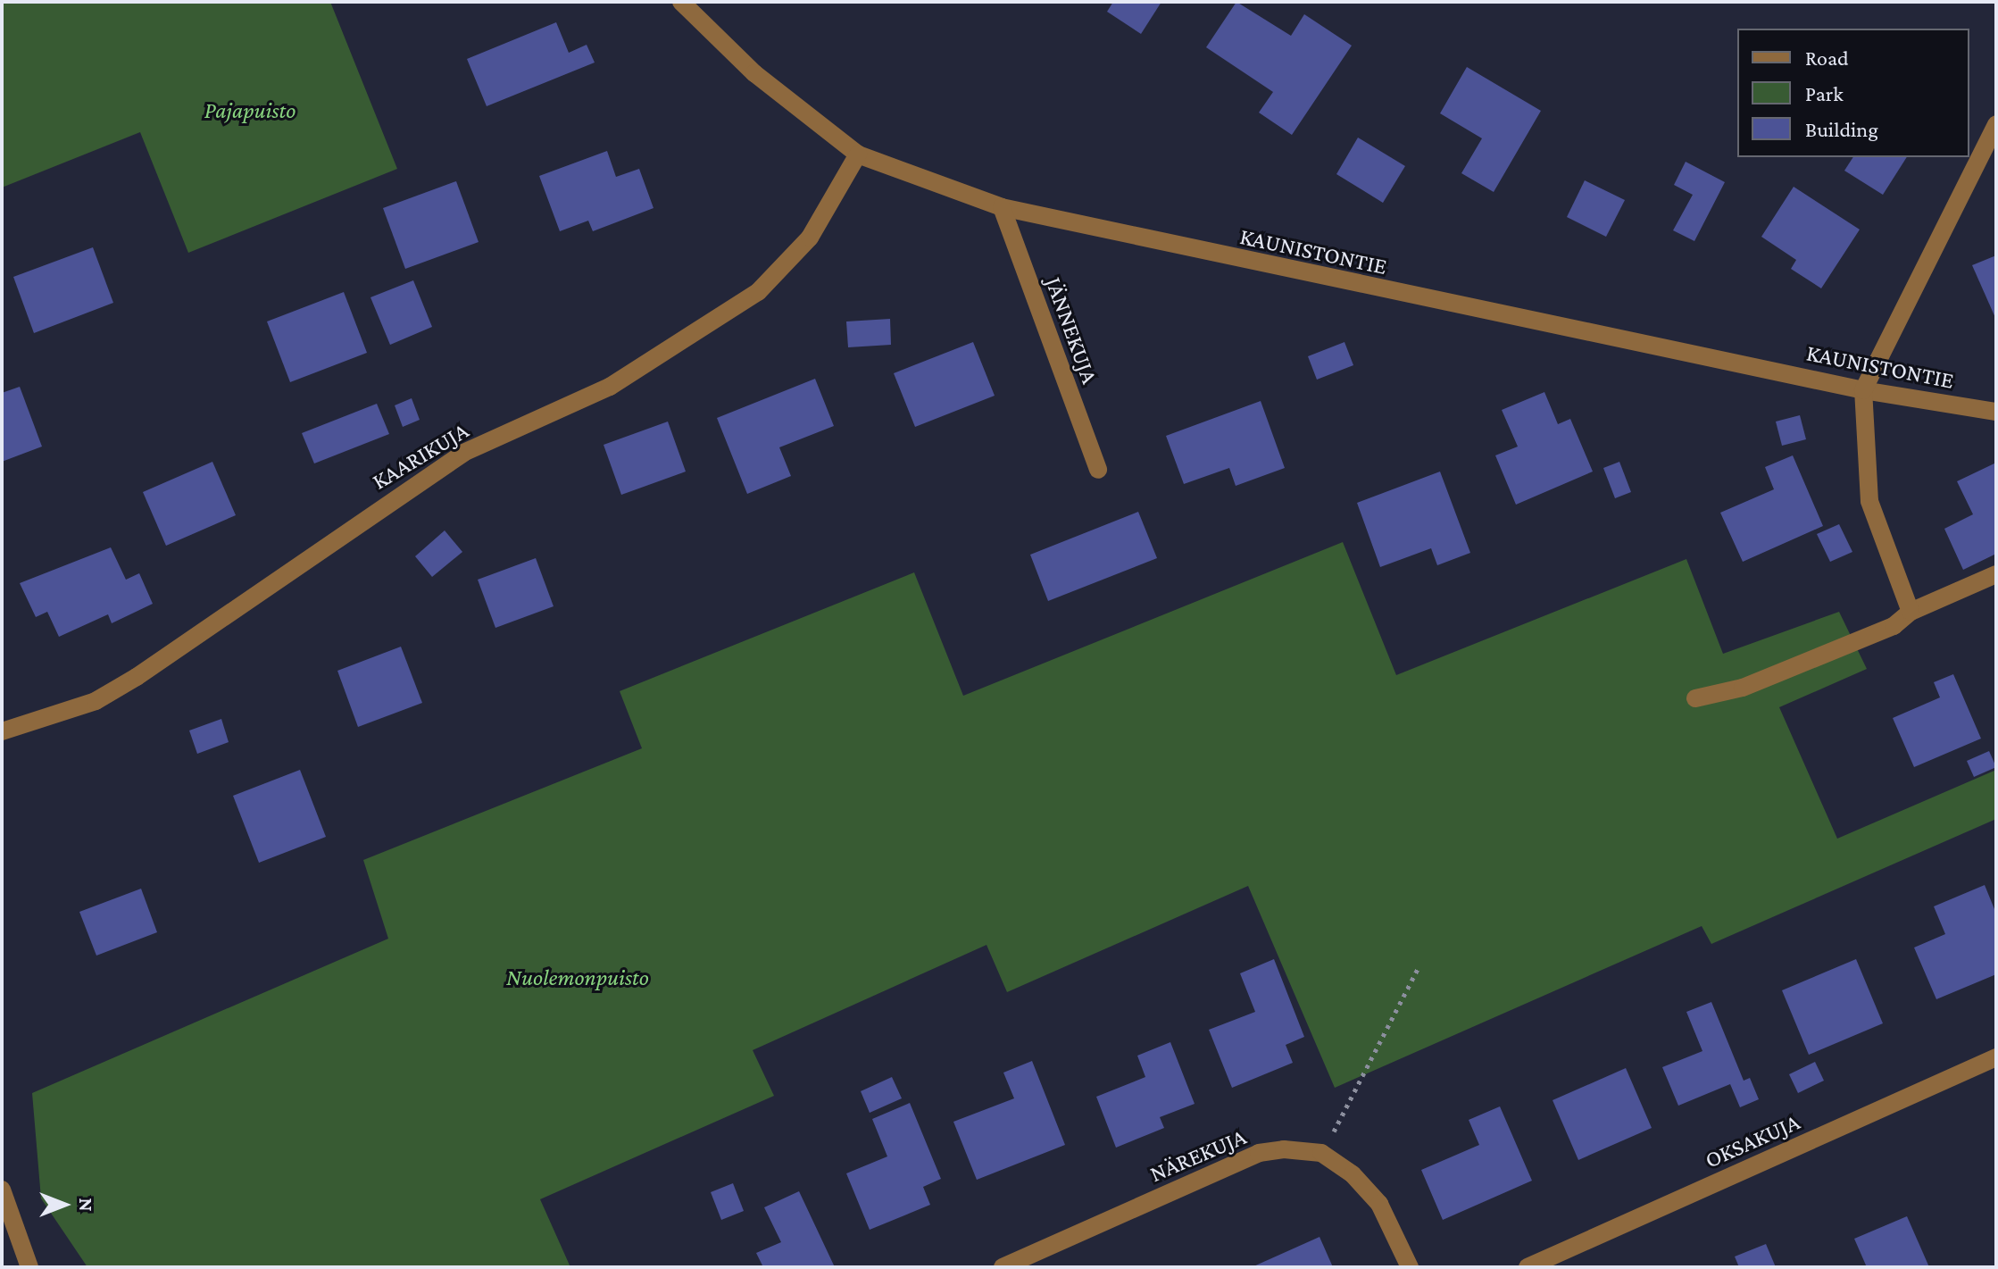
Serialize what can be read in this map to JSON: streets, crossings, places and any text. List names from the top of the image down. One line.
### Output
{"streets":{"street":["KAUNISTONTIE","JÄNNEKUJA","KAARIKUJA","OKSAKUJA","NÄREKUJA"]},"crossings":[["KAUNISTONTIE","JÄNNEKUJA"],["KAUNISTONTIE","KAARIKUJA"]],"parks":["Pajapuisto","Nuolemonpuisto"],"legend":["Road","Park","Building"],"north":"right"}
